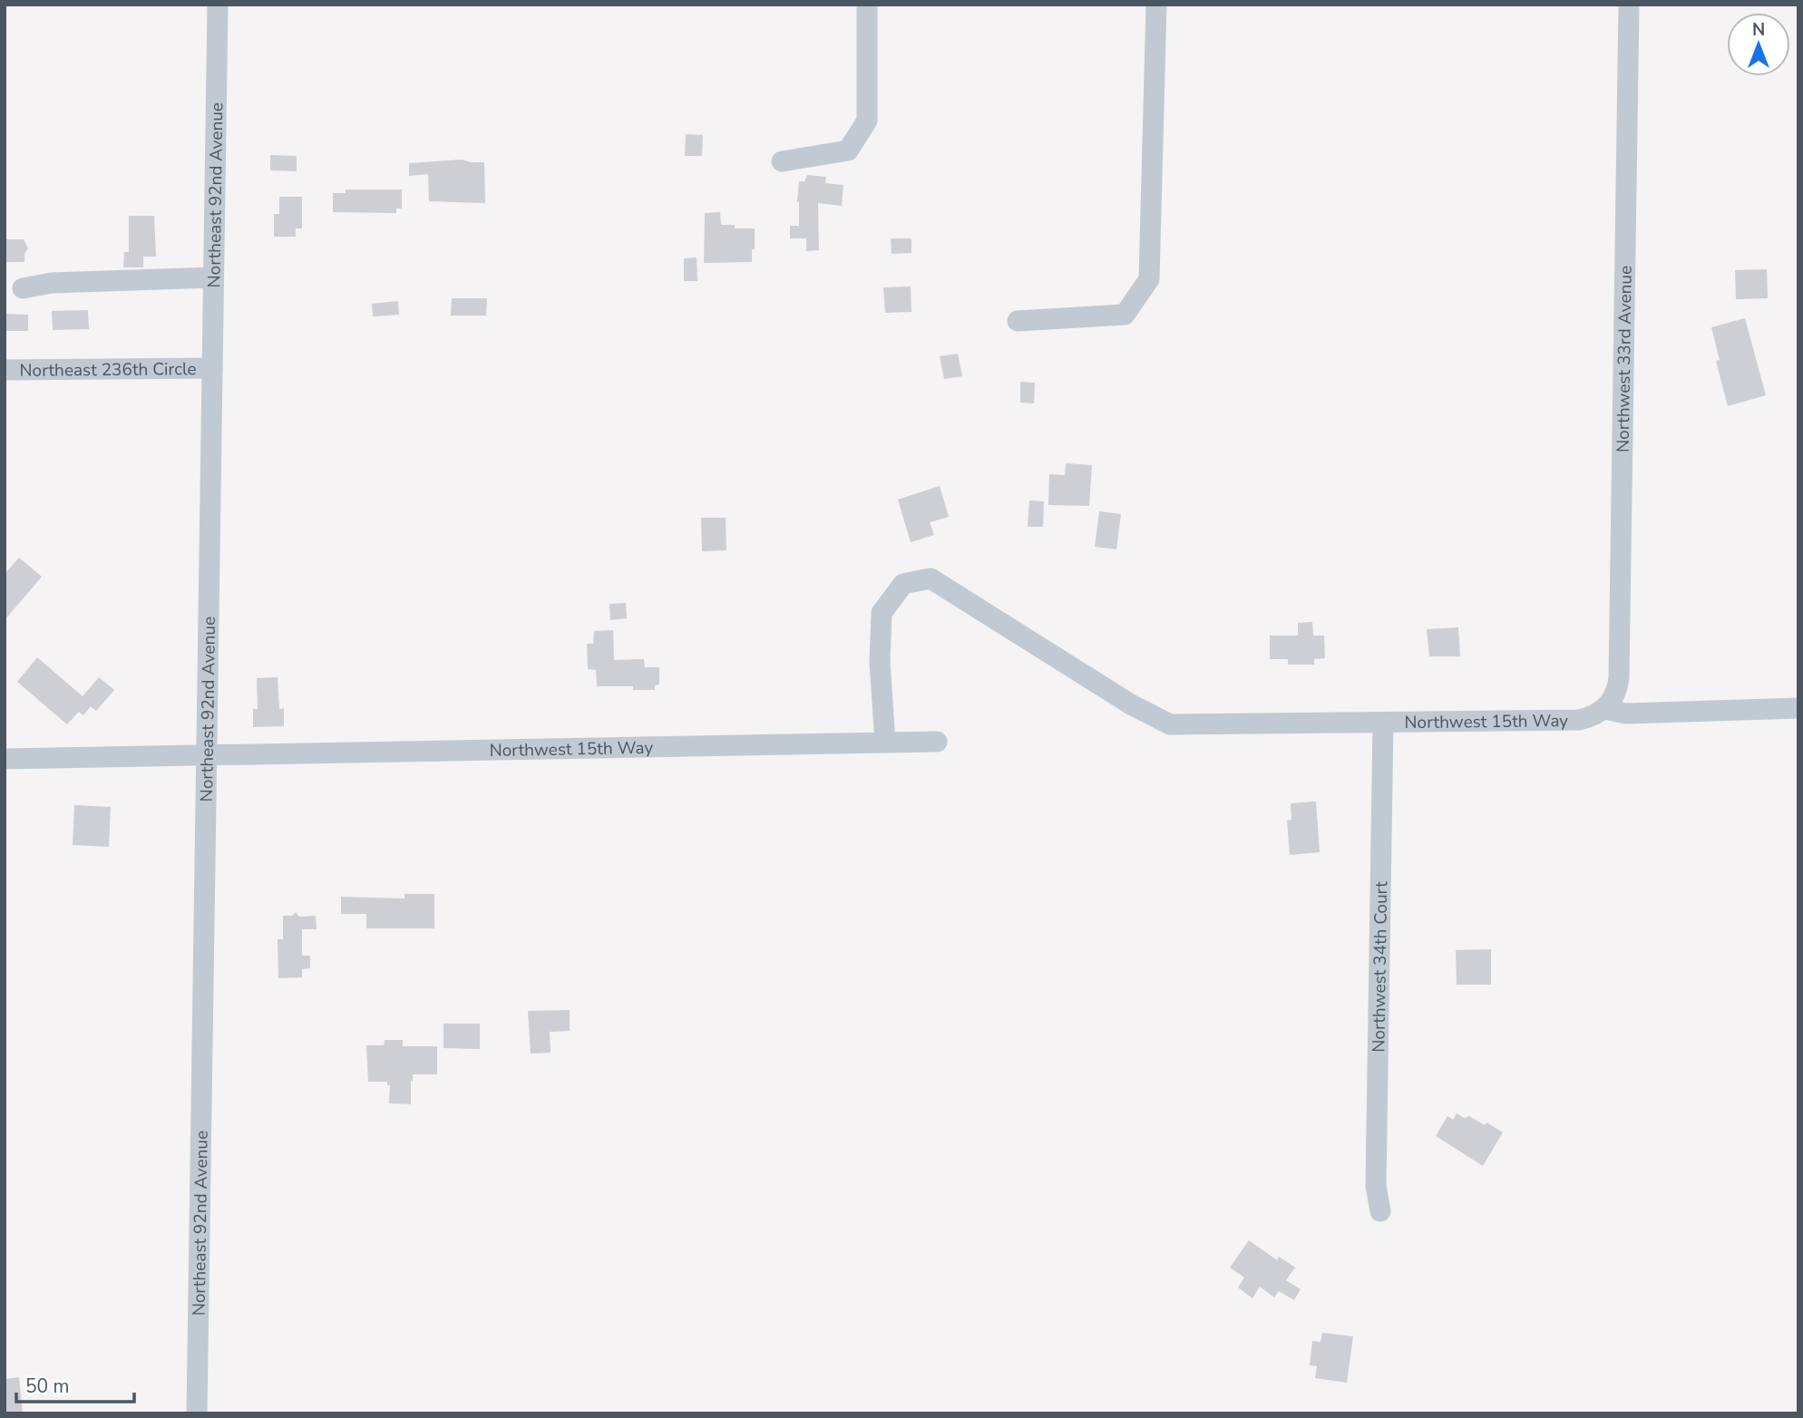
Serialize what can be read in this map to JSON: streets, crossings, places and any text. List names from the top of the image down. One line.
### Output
{"streets":{"street":["Northeast 92nd Avenue","Northwest 33rd Avenue","Northeast 236th Circle","Northwest 15th Way","Northwest 34th Court"]},"crossings":[["Northeast 92nd Avenue","Northeast 236th Circle"],["Northeast 92nd Avenue","Northwest 15th Way"],["Northwest 33rd Avenue","Northwest 15th Way"],["Northwest 15th Way","Northwest 34th Court"]],"scale_bar":"50 m","north":"top"}
